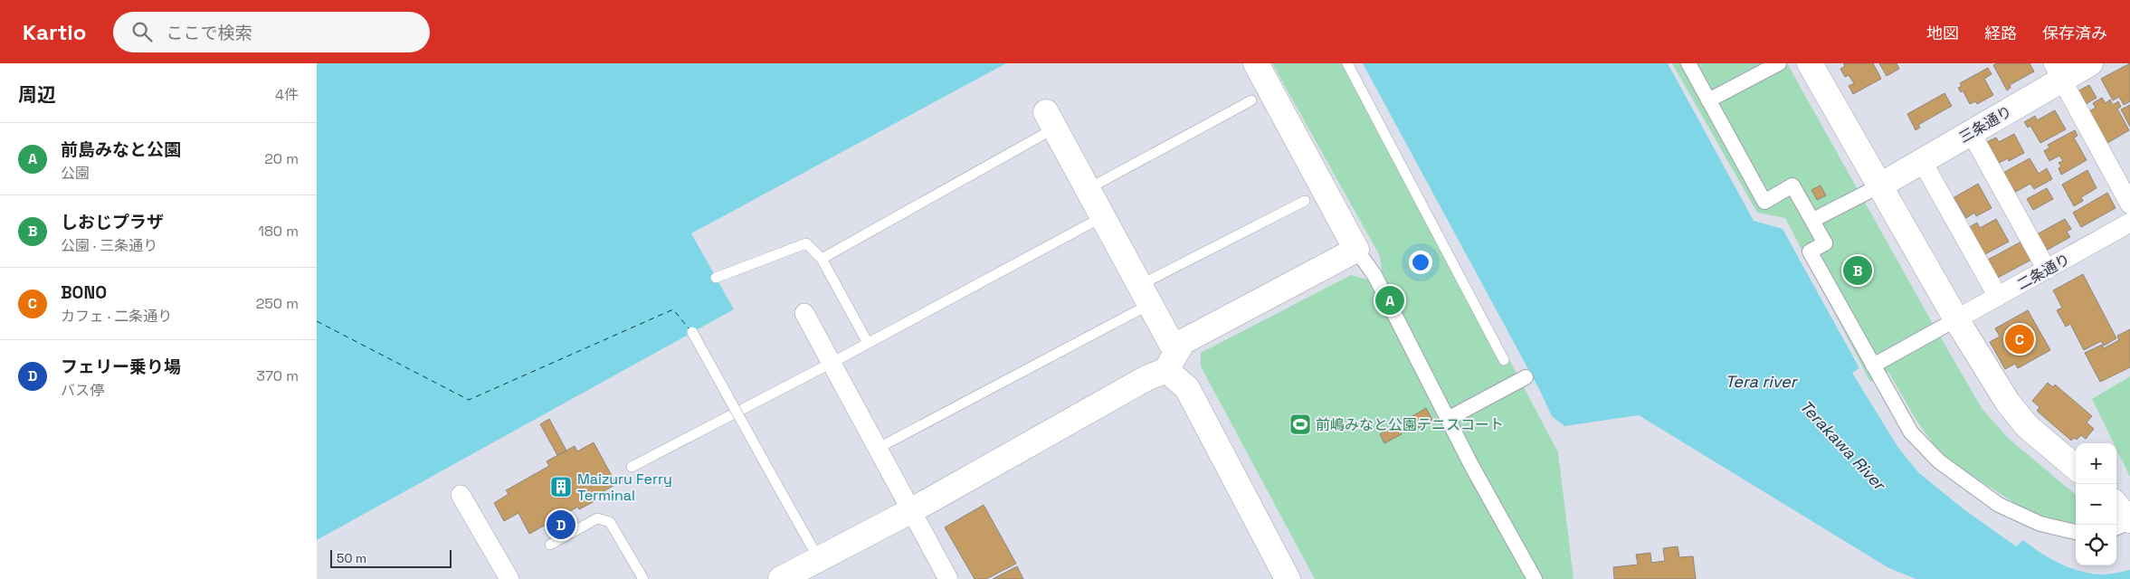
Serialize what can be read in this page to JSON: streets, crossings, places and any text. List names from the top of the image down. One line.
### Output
{"streets":{"street":["三条通り","二条通り"]},"water":["Tera river","Terakawa River"],"places":{"sports":["前嶋みなと公園テニスコート"],"building":["Maizuru Ferry Terminal"]},"scale_bar":"50 m","page":{"header":"Kartio","search":"ここで検索","nav":["地図","経路","保存済み"],"heading":["周辺","4件"],"list":[{"mark":"A","name":"前島みなと公園","note":"公園","value":"20 m"},{"mark":"B","name":"しおじプラザ","note":"公園 · 三条通り","value":"180 m"},{"mark":"C","name":"BONO","note":"カフェ · 二条通り","value":"250 m"},{"mark":"D","name":"フェリー乗り場","note":"バス停","value":"370 m"}],"pins":["B","A","C","D"],"map_buttons":["+","−"],"scale":"50 m"}}
